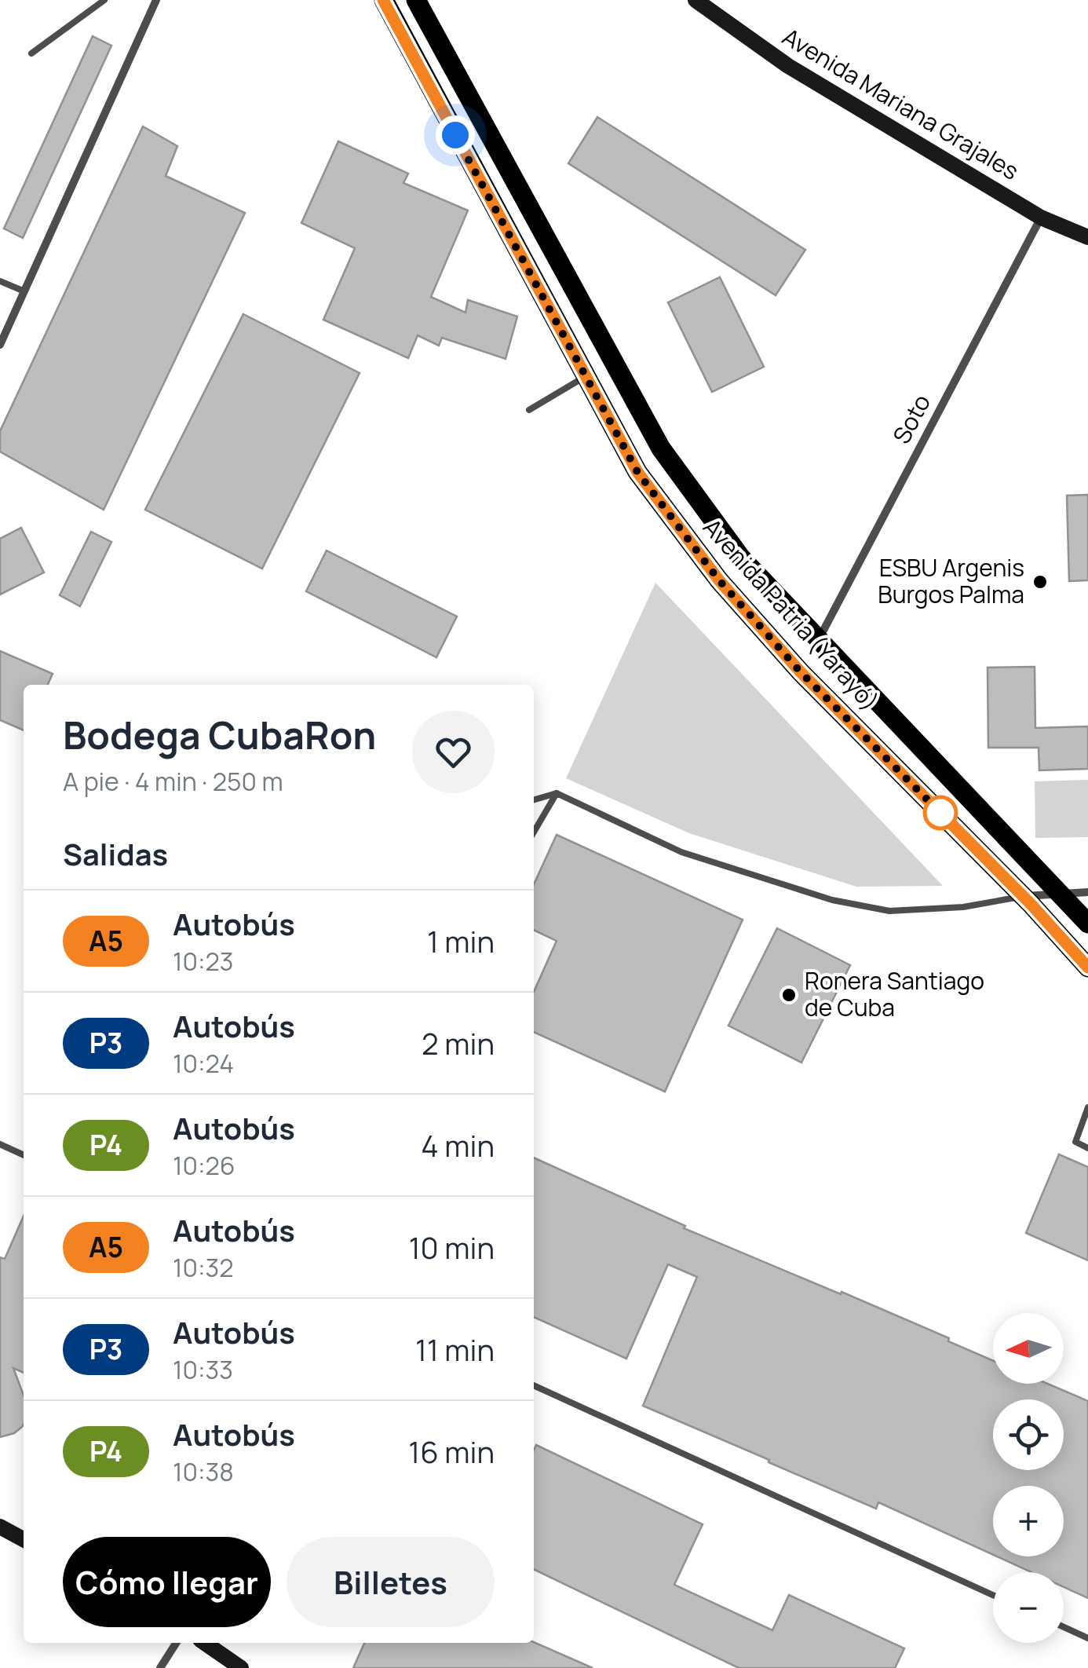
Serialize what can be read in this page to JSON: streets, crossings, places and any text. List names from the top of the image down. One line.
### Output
{"streets":{"main road":["Avenida Patria (Yarayó)"],"street":["Avenida Mariana Grajales","Soto"]},"crossings":[["Avenida Mariana Grajales","Soto"],["Soto","Avenida Patria (Yarayó)"]],"places":["ESBU Argenis Burgos Palma","Ronera Santiago de Cuba"],"lines":["bus line A5"],"north":"left","page":{"heading":[["Bodega CubaRon","A pie · 4 min · 250 m"],"Salidas"],"list":[{"mark":"A5","name":"Autobús","note":"10:23","value":"1 min"},{"mark":"P3","name":"Autobús","note":"10:24","value":"2 min"},{"mark":"P4","name":"Autobús","note":"10:26","value":"4 min"},{"mark":"A5","name":"Autobús","note":"10:32","value":"10 min"},{"mark":"P3","name":"Autobús","note":"10:33","value":"11 min"},{"mark":"P4","name":"Autobús","note":"10:38","value":"16 min"}],"map_buttons":["+","−"],"buttons":["Cómo llegar","Billetes"]}}
